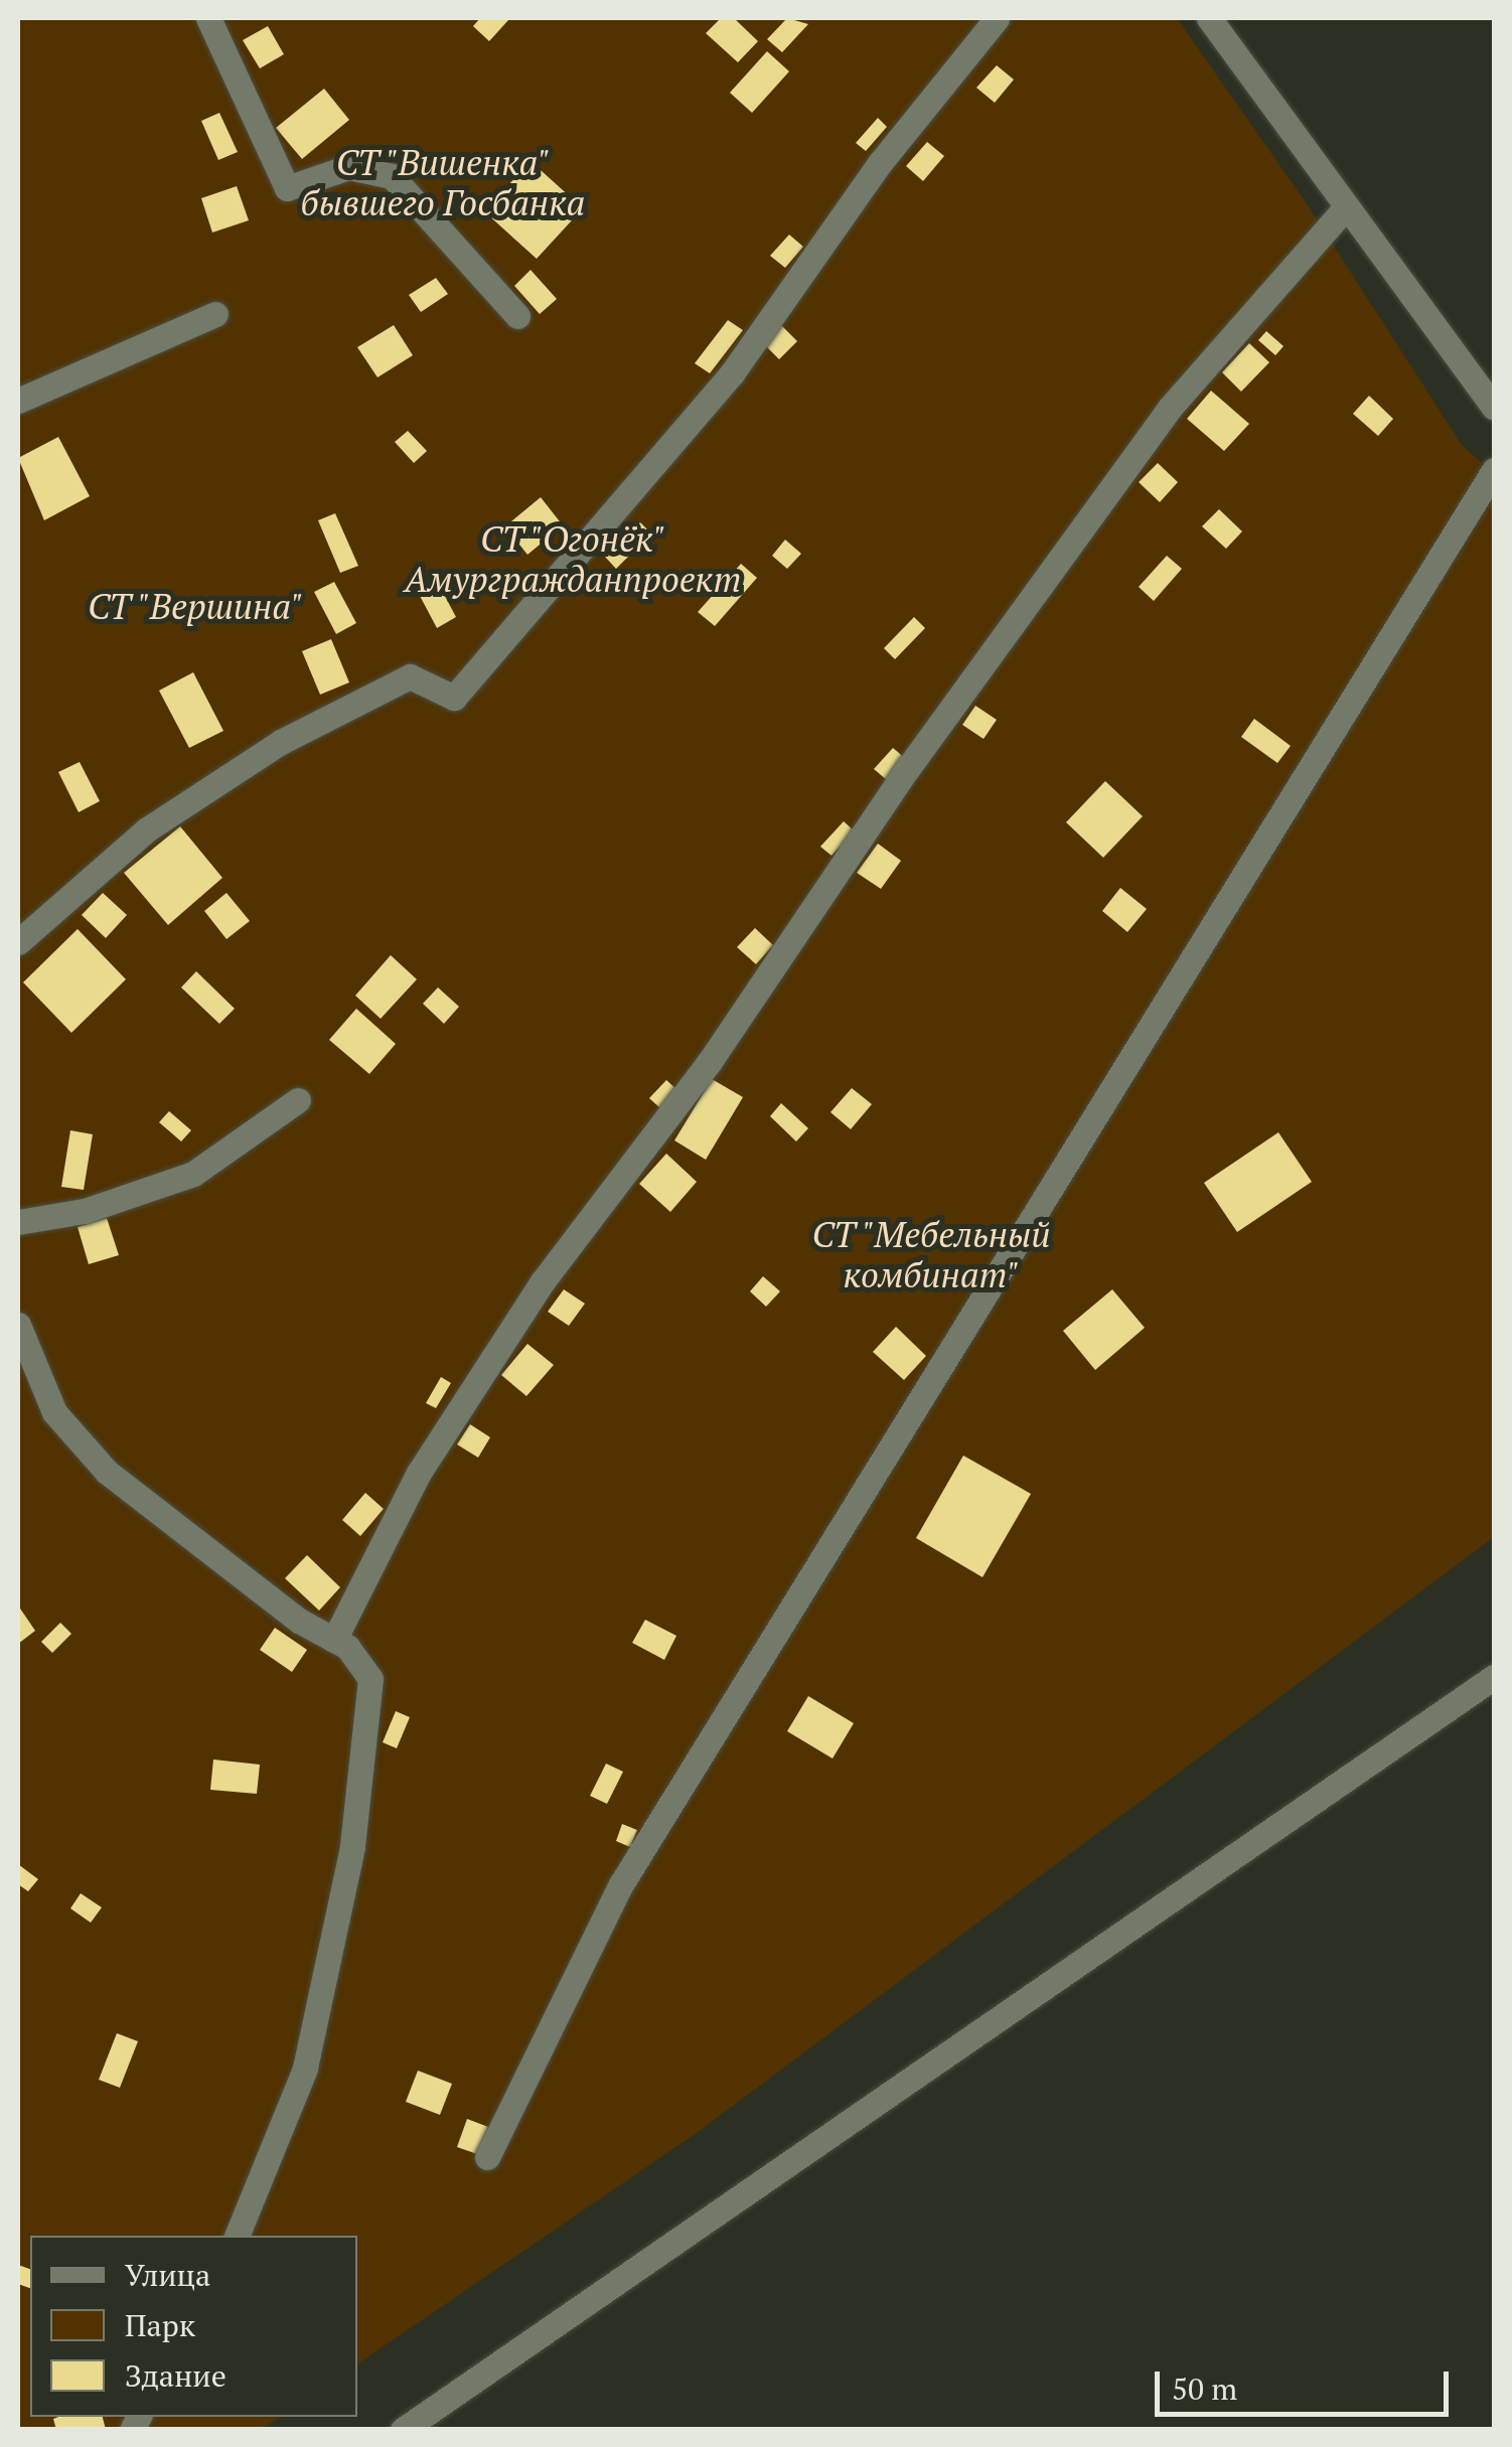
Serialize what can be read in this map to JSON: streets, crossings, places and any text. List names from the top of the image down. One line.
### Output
{"parks":["СТ \"Вишенка\" бывшего Госбанка","СТ \"Огонёк\" Амургражданпроект","СТ \"Вершина\"","СТ \"Мебельный комбинат\""],"legend":["Улица","Парк","Здание"],"scale_bar":"50 m"}
